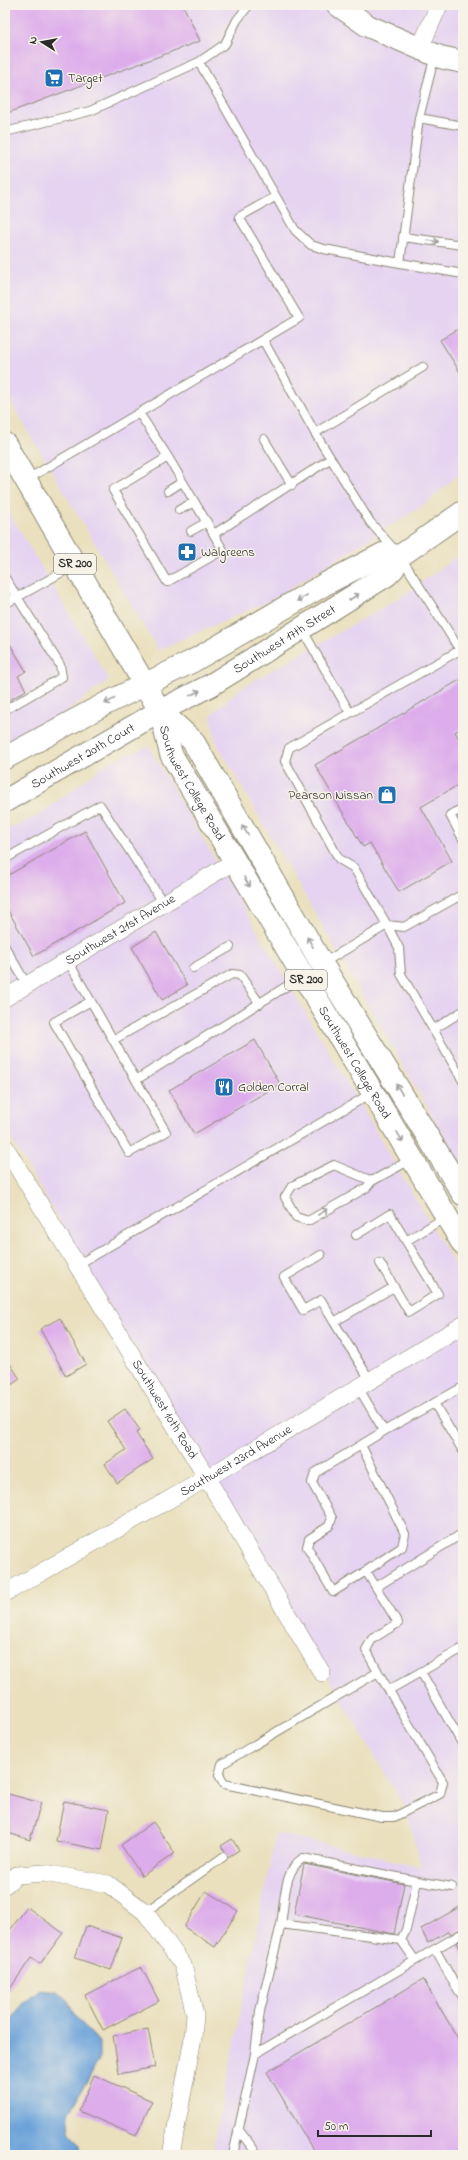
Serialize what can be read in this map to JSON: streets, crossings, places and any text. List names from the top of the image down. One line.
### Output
{"streets":{"main road":["SR 200","Southwest 17th Street","Southwest 20th Court","Southwest College Road"],"street":["Southwest 21st Avenue","Southwest 10th Road","Southwest 23rd Avenue"]},"crossings":[["Southwest 17th Street","Southwest 20th Court"],["Southwest 17th Street","Southwest College Road"],["Southwest 20th Court","Southwest College Road"],["Southwest College Road","Southwest 21st Avenue"],["Southwest 10th Road","Southwest 23rd Avenue"]],"places":{"supermarket":["Target"],"pharmacy":["Walgreens"],"shop":["Pearson Nissan"],"restaurant":["Golden Corral"]},"scale_bar":"50 m","north":"left"}
